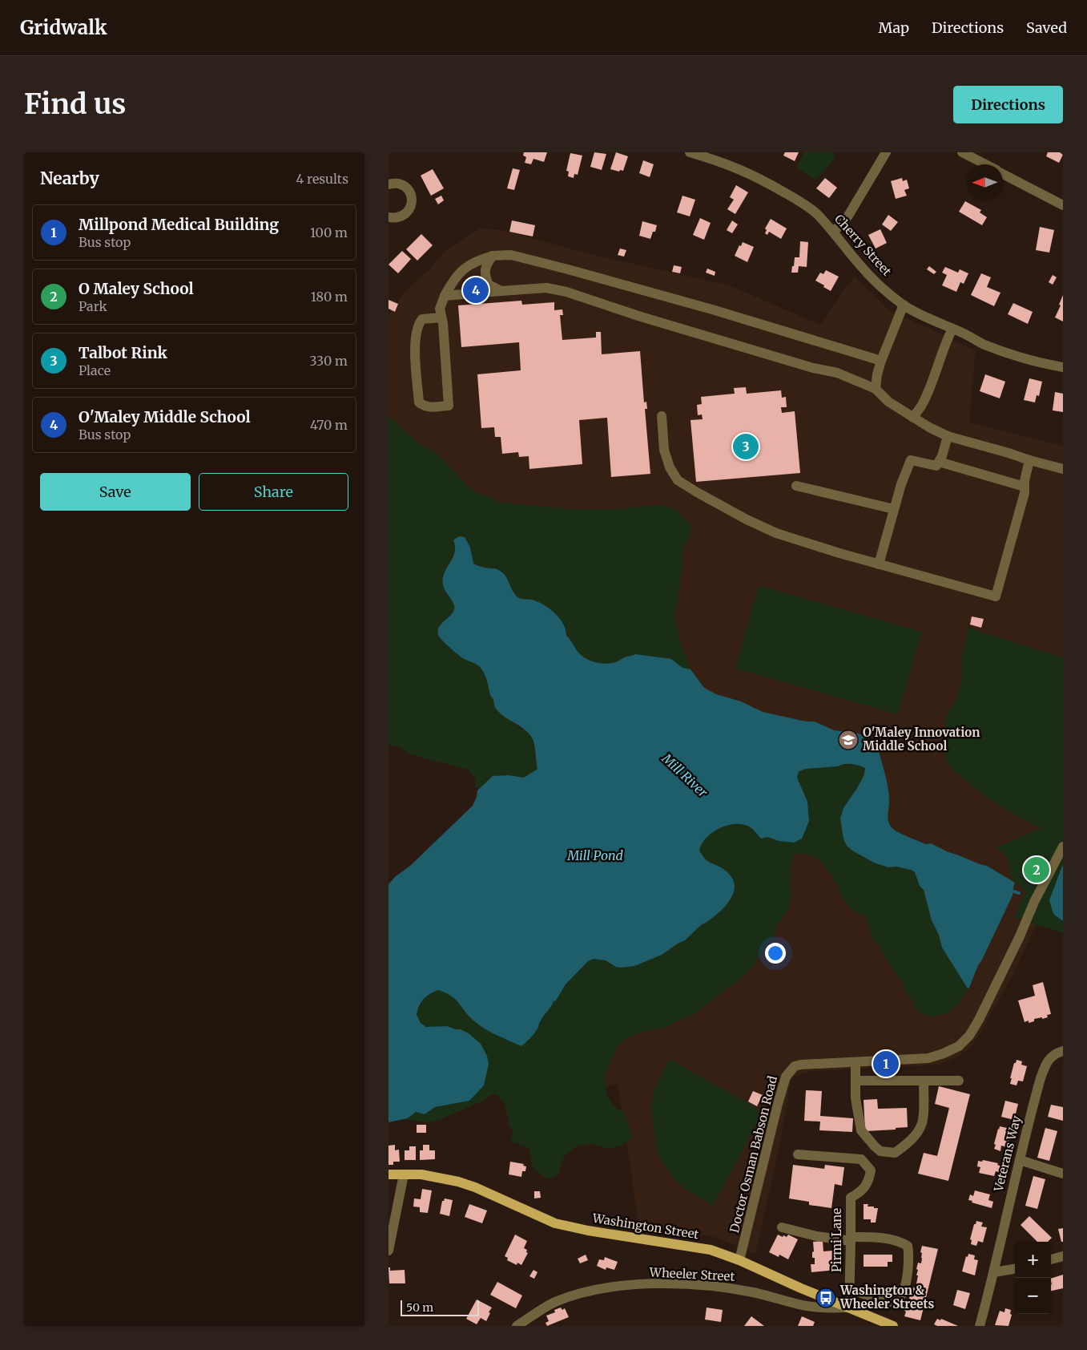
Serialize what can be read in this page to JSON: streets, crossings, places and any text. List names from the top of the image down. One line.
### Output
{"streets":{"main road":["Washington Street"],"street":["Cherry Street","Veterans Way","Doctor Osman Babson Road","Pirmi Lane","Wheeler Street"]},"crossings":[["Doctor Osman Babson Road","Washington Street"],["Washington Street","Pirmi Lane"],["Washington Street","Wheeler Street"],["Pirmi Lane","Wheeler Street"]],"water":["Mill River","Mill Pond"],"places":{"school or university":["O'Maley Innovation Middle School"],"bus stop":["Washington & Wheeler Streets"]},"scale_bar":"50 m","north":"left","page":{"header":"Gridwalk","nav":["Map","Directions","Saved"],"buttons":["Directions",["Save","Share"]],"title":"Find us","heading":["Nearby","4 results"],"list":[{"mark":"1","name":"Millpond Medical Building","note":"Bus stop","value":"100 m"},{"mark":"2","name":"O Maley School","note":"Park","value":"180 m"},{"mark":"3","name":"Talbot Rink","note":"Place","value":"330 m"},{"mark":"4","name":"O'Maley Middle School","note":"Bus stop","value":"470 m"}],"pins":["4","3","2","1"],"map_buttons":["+","−"],"scale":"50 m"}}
